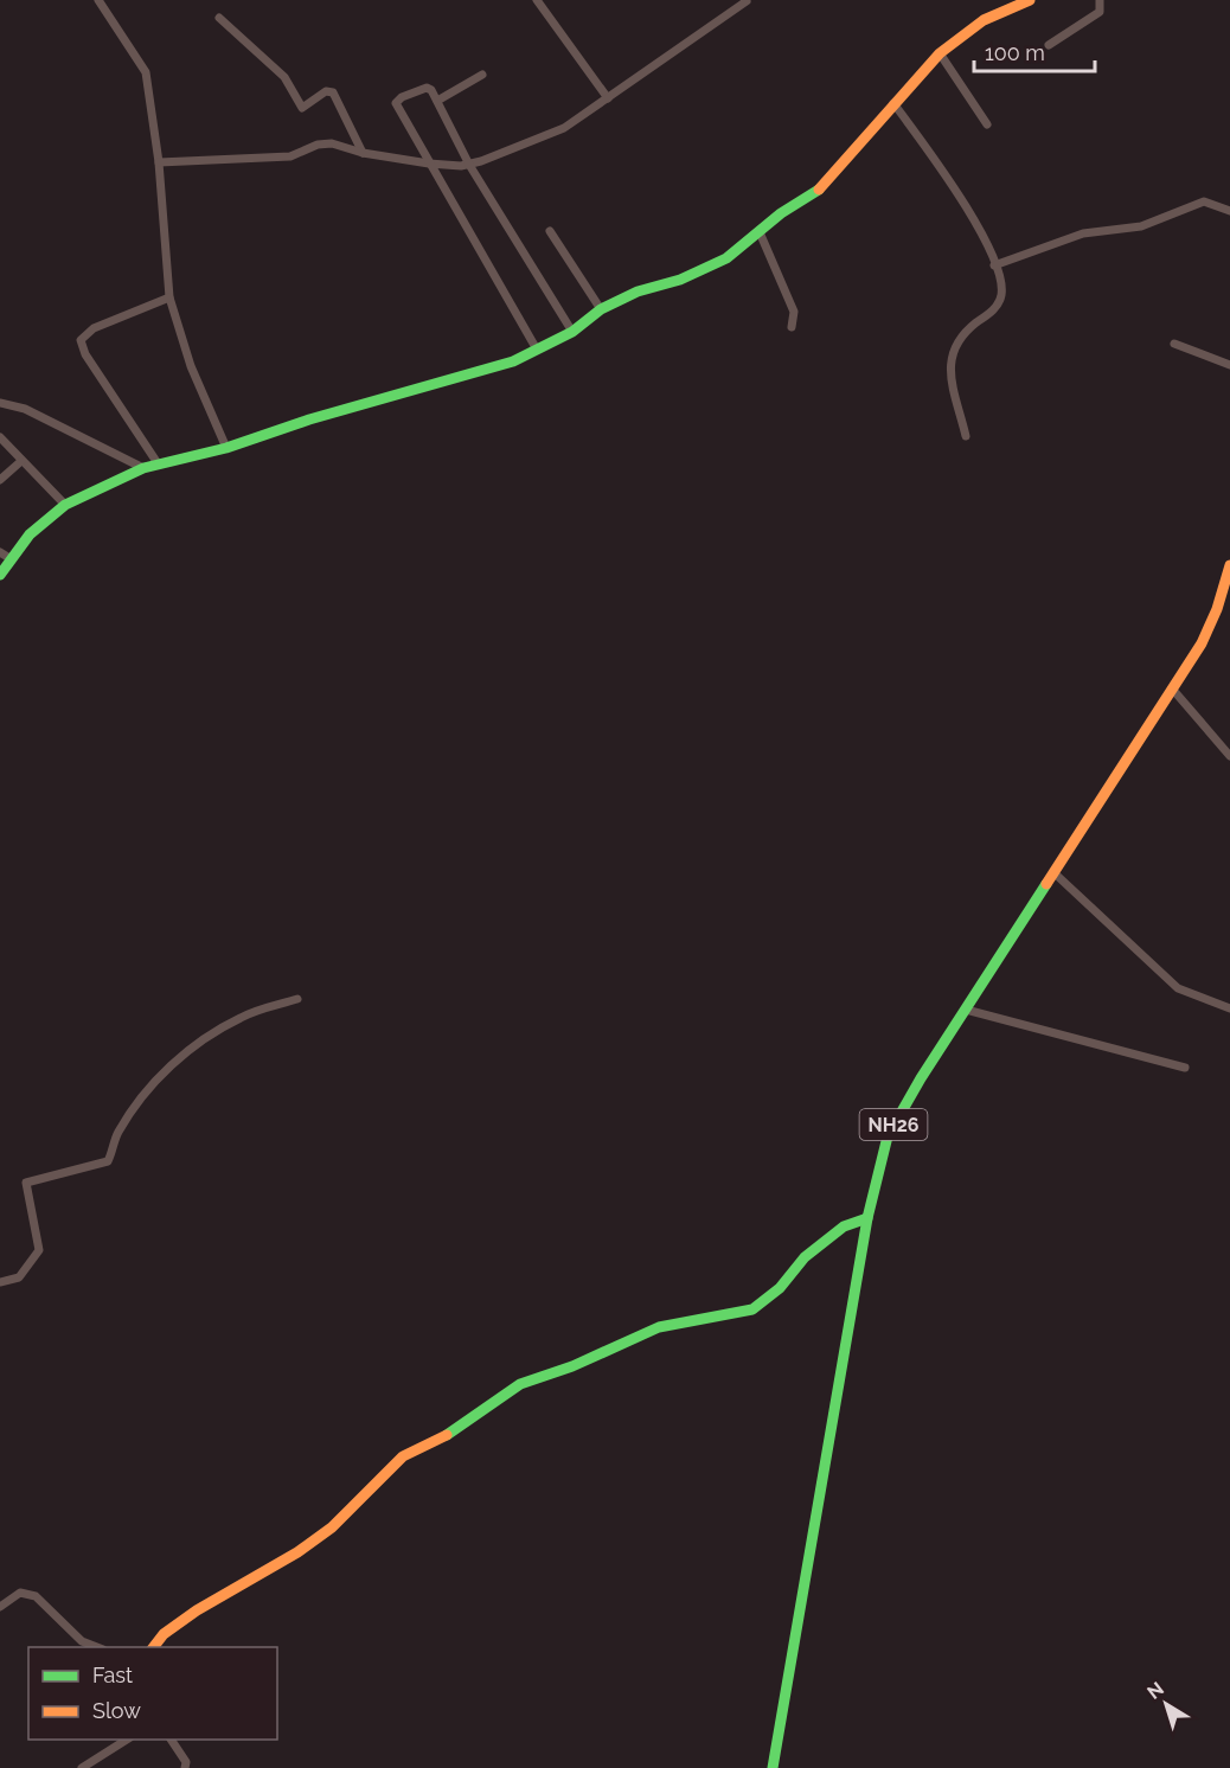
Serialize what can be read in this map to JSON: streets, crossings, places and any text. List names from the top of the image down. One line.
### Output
{"streets":{"main road":["NH26"]},"legend":["Fast","Slow"],"scale_bar":"100 m","north":"top left"}
